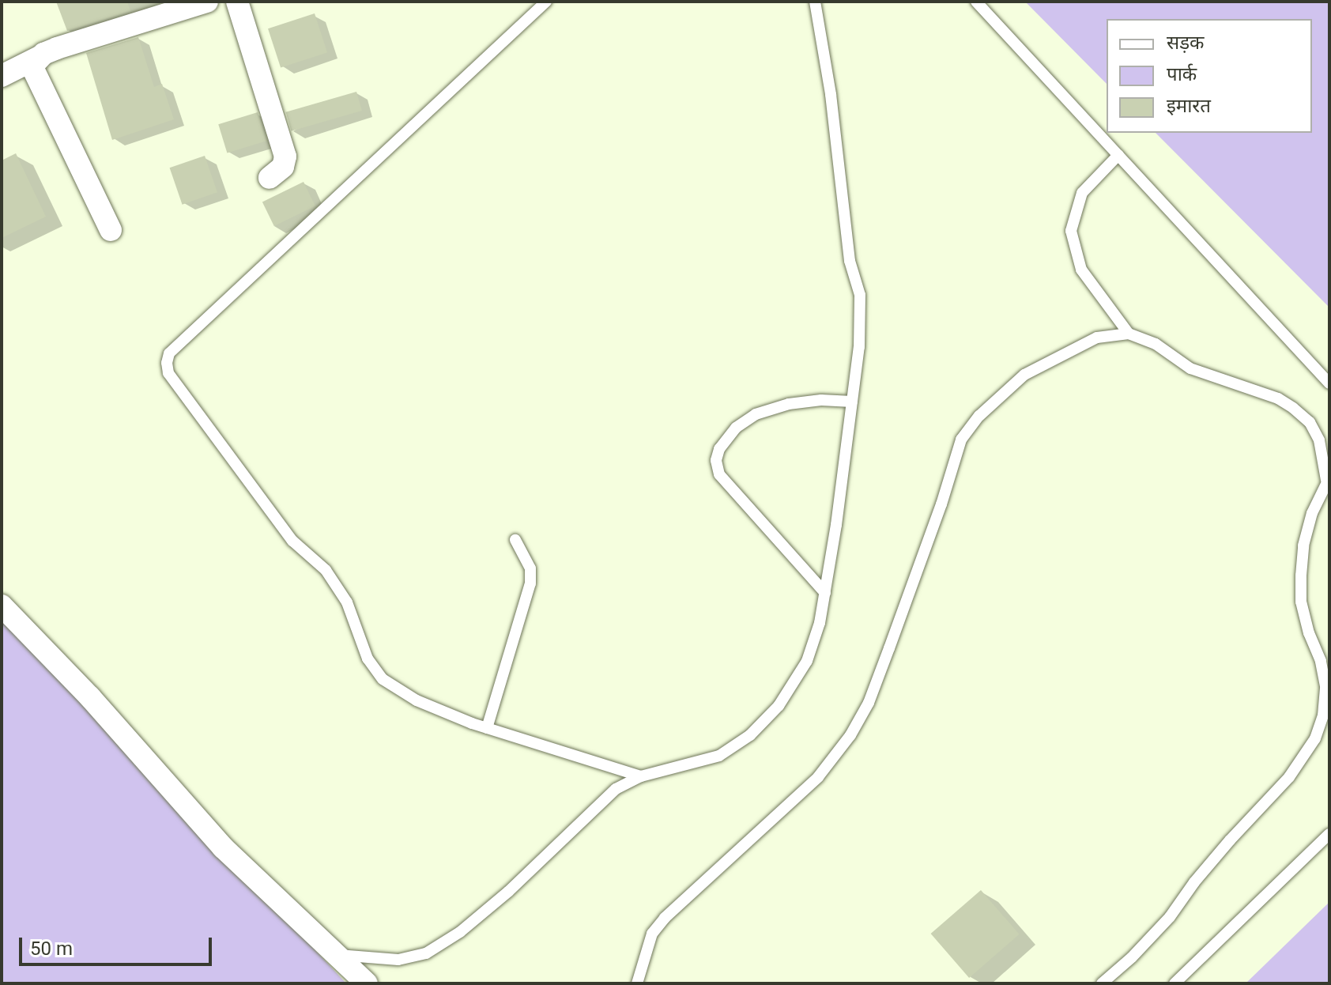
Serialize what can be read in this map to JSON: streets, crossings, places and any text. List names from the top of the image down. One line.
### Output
{"legend":["सड़क","पार्क","इमारत"],"scale_bar":"50 m"}
